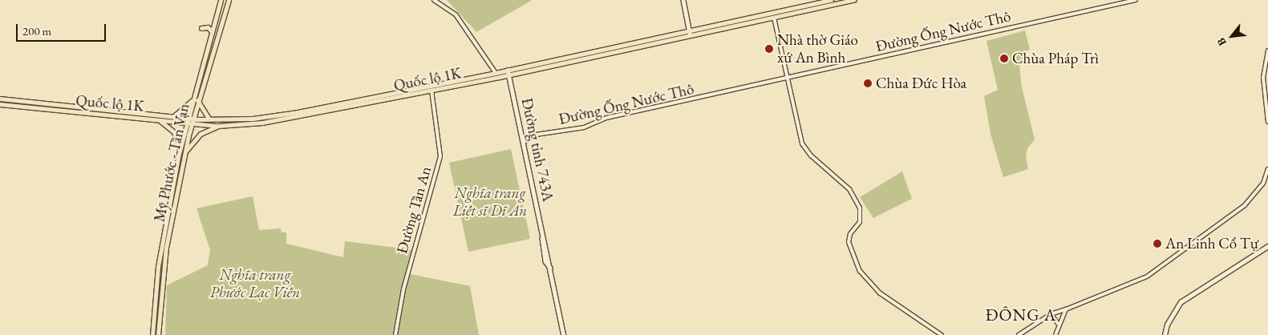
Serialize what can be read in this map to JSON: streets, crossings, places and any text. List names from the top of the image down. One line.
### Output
{"streets":{"main road":["Quốc lộ 1K","Đường tỉnh 743A","Mỹ Phước - Tân Vạn"],"street":["Đường Ống Nước Thô","Đường Tân An"]},"crossings":[["Đường Ống Nước Thô","Đường tỉnh 743A"],["Quốc lộ 1K","Đường tỉnh 743A"],["Quốc lộ 1K","Mỹ Phước - Tân Vạn"],["Quốc lộ 1K","Đường Tân An"]],"districts":["ĐÔNG A"],"parks":["Nghĩa trang Liệt sĩ Dĩ An","Nghĩa trang Phước Lạc Viên"],"places":["Nhà thờ Giáo xứ An Bình","Chùa Pháp Trì","Chùa Đức Hòa","An Linh Cổ Tự"],"scale_bar":"200 m","north":"bottom left"}
